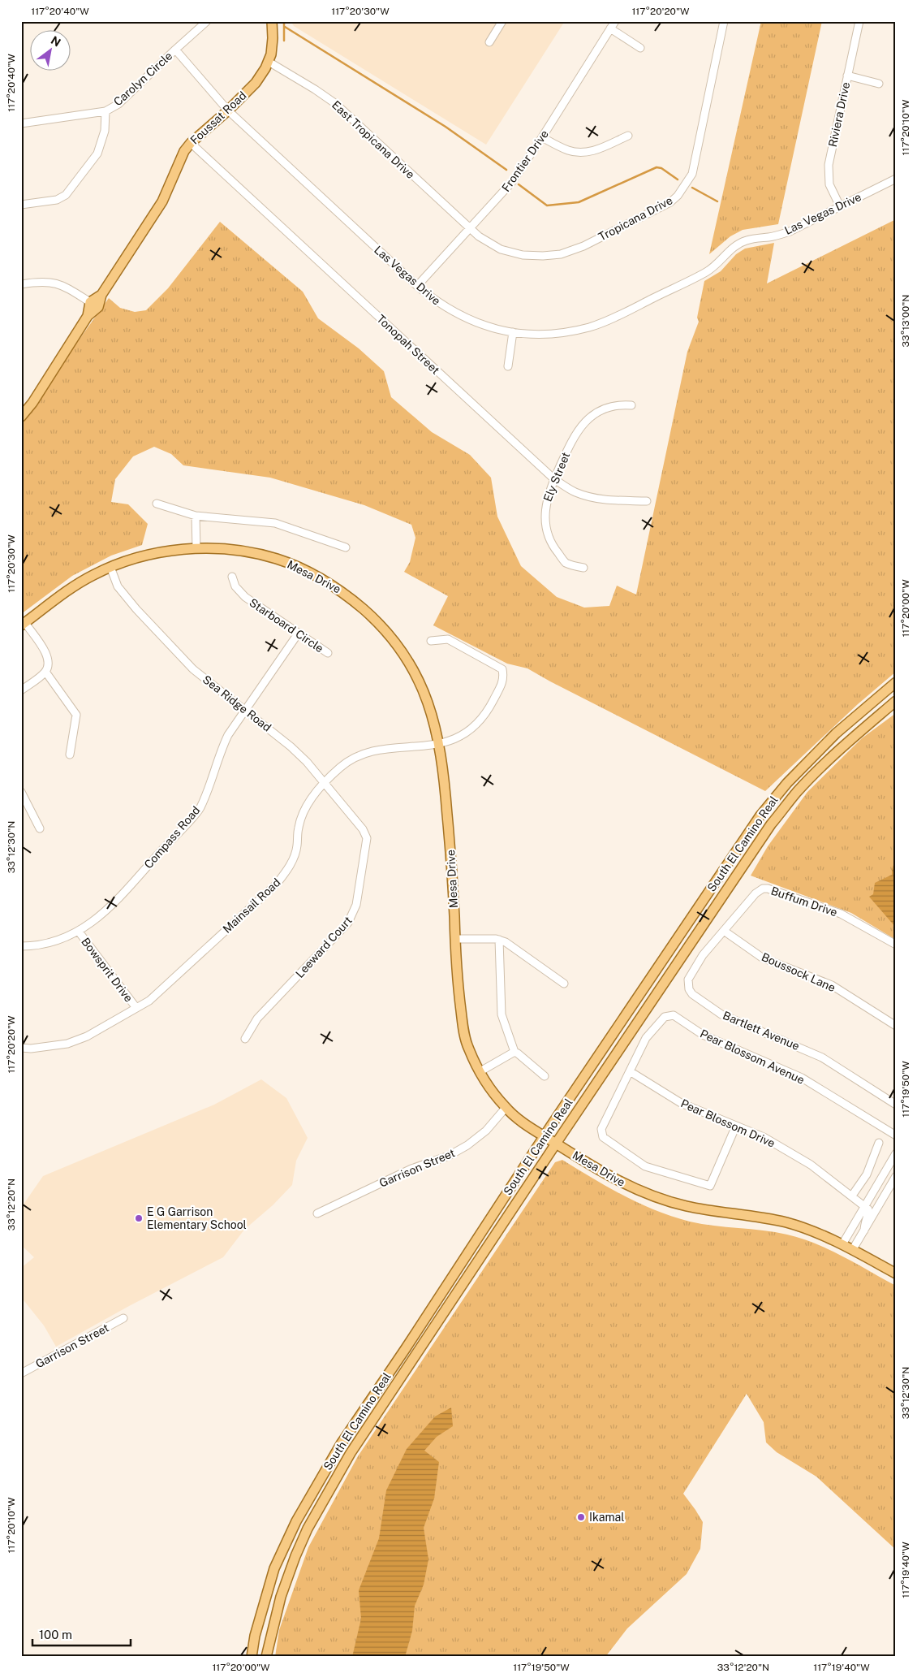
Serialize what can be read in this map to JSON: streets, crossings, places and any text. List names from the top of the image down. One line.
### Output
{"streets":{"main road":["Foussat Road","Mesa Drive","South El Camino Real"],"street":["Carolyn Circle","Riviera Drive","East Tropicana Drive","Frontier Drive","Las Vegas Drive","Tropicana Drive","Tonopah Street","Ely Street","Starboard Circle","Sea Ridge Road","Compass Road","Buffum Drive","Mainsail Road","Leeward Court","Bowsprit Drive","Boussock Lane","Bartlett Avenue","Pear Blossom Avenue","Pear Blossom Drive","Garrison Street"]},"crossings":[["Carolyn Circle","Las Vegas Drive"],["Riviera Drive","Las Vegas Drive"],["Foussat Road","East Tropicana Drive"],["Foussat Road","Las Vegas Drive"],["Foussat Road","Tonopah Street"],["East Tropicana Drive","Frontier Drive"],["East Tropicana Drive","Tropicana Drive"],["Frontier Drive","Las Vegas Drive"],["Frontier Drive","Tropicana Drive"],["Tonopah Street","Ely Street"],["Mesa Drive","Sea Ridge Road"],["Mesa Drive","South El Camino Real"],["Mesa Drive","Mainsail Road"],["Mesa Drive","Garrison Street"],["Starboard Circle","Compass Road"],["Sea Ridge Road","Compass Road"],["Sea Ridge Road","Mainsail Road"],["Sea Ridge Road","Leeward Court"],["Compass Road","Bowsprit Drive"],["Buffum Drive","Boussock Lane"],["Buffum Drive","Bartlett Avenue"],["Mainsail Road","Bowsprit Drive"],["Boussock Lane","Bartlett Avenue"],["Pear Blossom Avenue","Pear Blossom Drive"]],"places":["E G Garrison Elementary School","Ikamal"],"scale_bar":"100 m","north":"top right","coordinates":["117°20'40\"W","117°20'30\"W","117°20'20\"W","117°20'10\"W","33°13'00\"N","117°20'00\"W","33°12'30\"N","117°19'50\"W","33°12'20\"N","117°19'40\"W"]}
